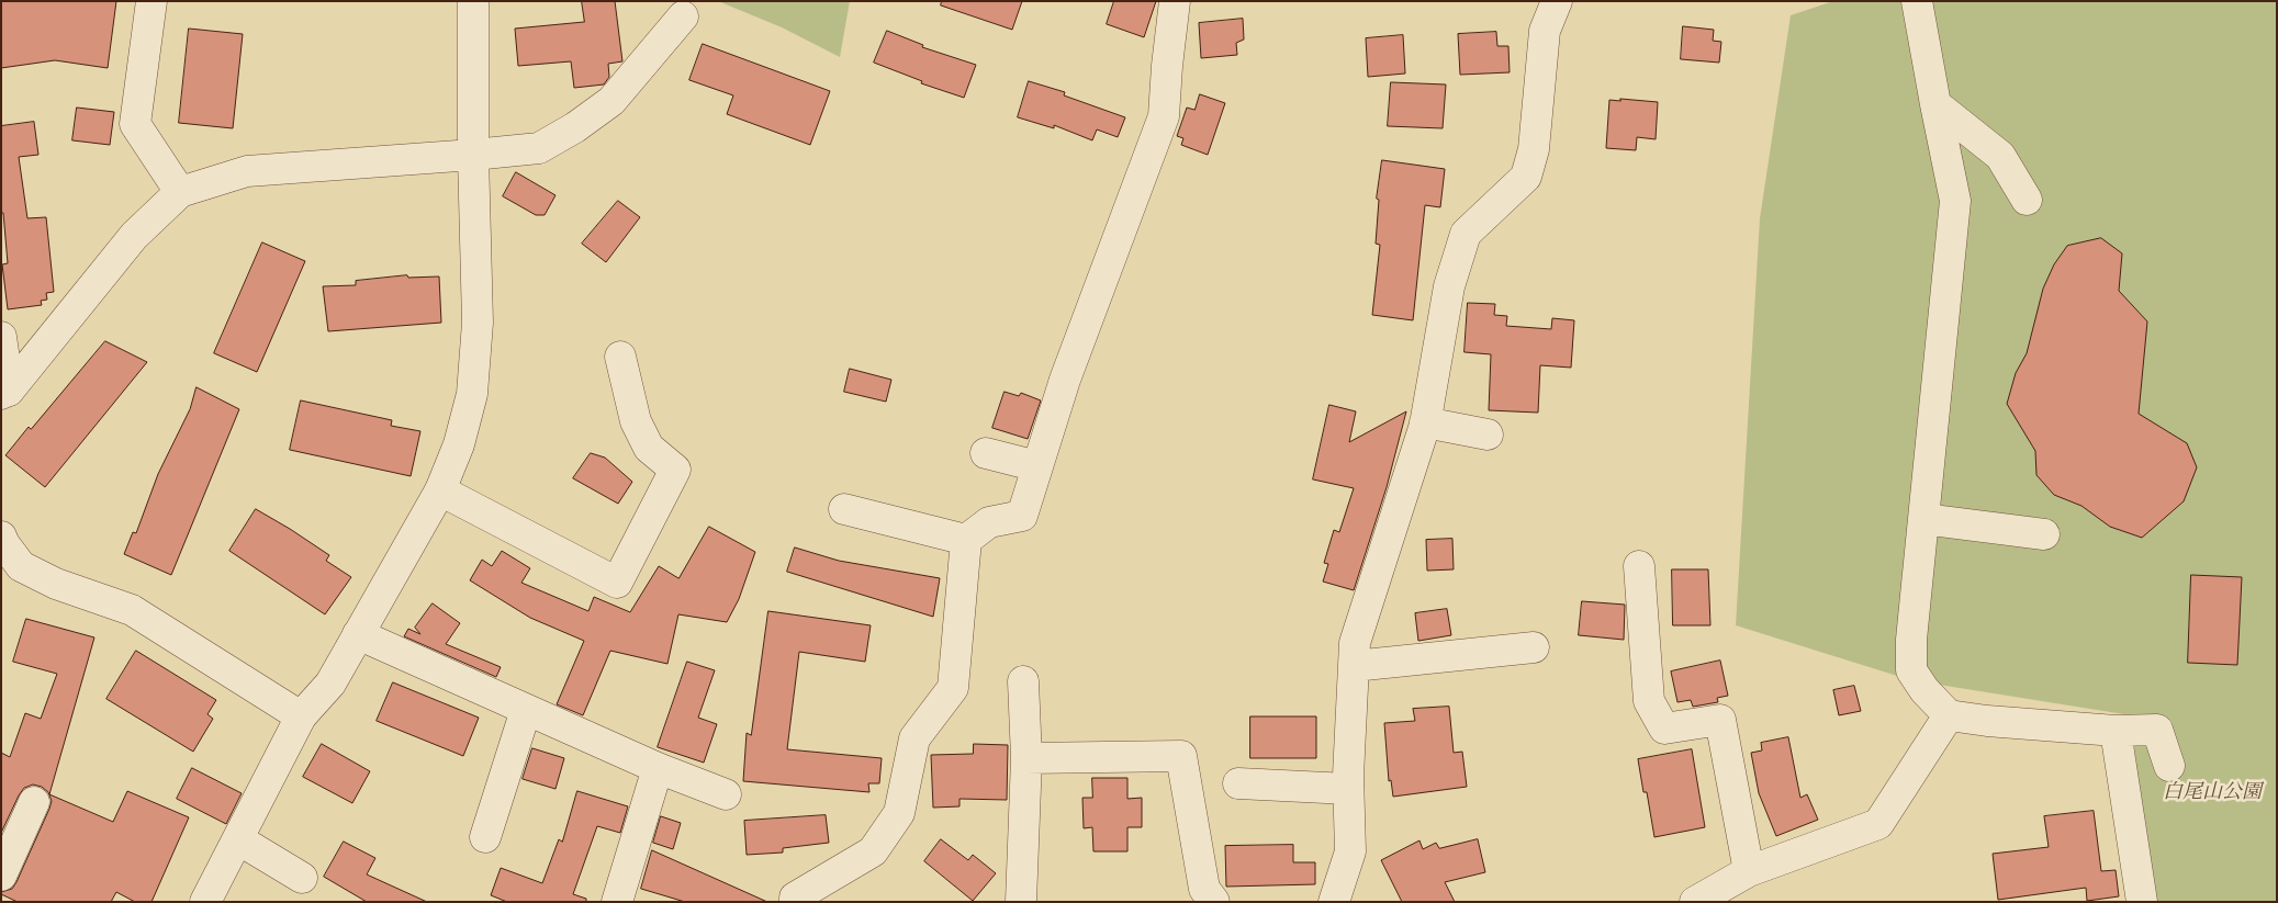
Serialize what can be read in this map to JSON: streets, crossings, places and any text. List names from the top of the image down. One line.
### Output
{"parks":["白尾山公園"]}
